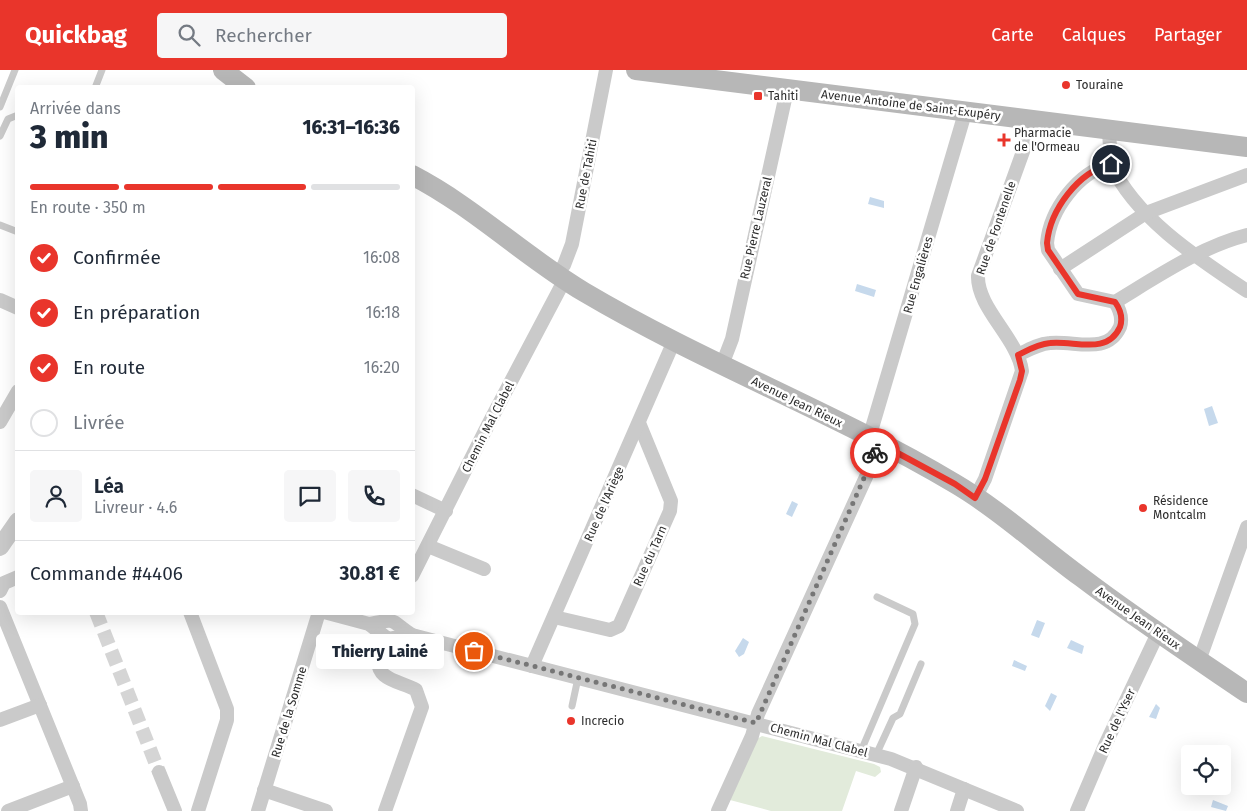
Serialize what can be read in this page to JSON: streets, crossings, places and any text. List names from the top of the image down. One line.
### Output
{"streets":{"main road":["Avenue Antoine de Saint-Exupéry","Avenue Jean Rieux"],"street":["Rue de Tahiti","Rue Pierre Lauzeral","Rue de Fontenelle","Rue Engalières","Chemin Mal Clabel","Rue de l'Ariège","Rue du Tarn","Rue de la Somme","Rue de l'Yser"]},"crossings":[["Avenue Antoine de Saint-Exupéry","Rue Pierre Lauzeral"],["Avenue Antoine de Saint-Exupéry","Rue de Fontenelle"],["Avenue Antoine de Saint-Exupéry","Rue Engalières"],["Rue de Tahiti","Avenue Jean Rieux"],["Rue de Tahiti","Chemin Mal Clabel"],["Rue Pierre Lauzeral","Avenue Jean Rieux"],["Rue de Fontenelle","Avenue Jean Rieux"],["Rue Engalières","Avenue Jean Rieux"],["Rue Engalières","Chemin Mal Clabel"],["Avenue Jean Rieux","Chemin Mal Clabel"],["Avenue Jean Rieux","Rue de l'Ariège"],["Avenue Jean Rieux","Rue de l'Yser"],["Chemin Mal Clabel","Rue de l'Ariège"],["Rue de l'Ariège","Rue du Tarn"]],"places":{"other":["Touraine","Résidence Montcalm","Thierry Lainé","Increcio"],"transit":["Tahiti"],"health":["Pharmacie de l'Ormeau"]},"page":{"header":"Quickbag","search":"Rechercher","nav":["Carte","Calques","Partager"],"heading":["3 min","Arrivée dans","16:31–16:36"],"panel":["Léa","Livreur · 4.6","Commande #4406","30.81 €"],"bar":"En route · 350 m","list":[["Confirmée","16:08"],["En préparation","16:18"],["En route","16:20"],"Livrée"],"bubble":"Thierry Lainé"}}
